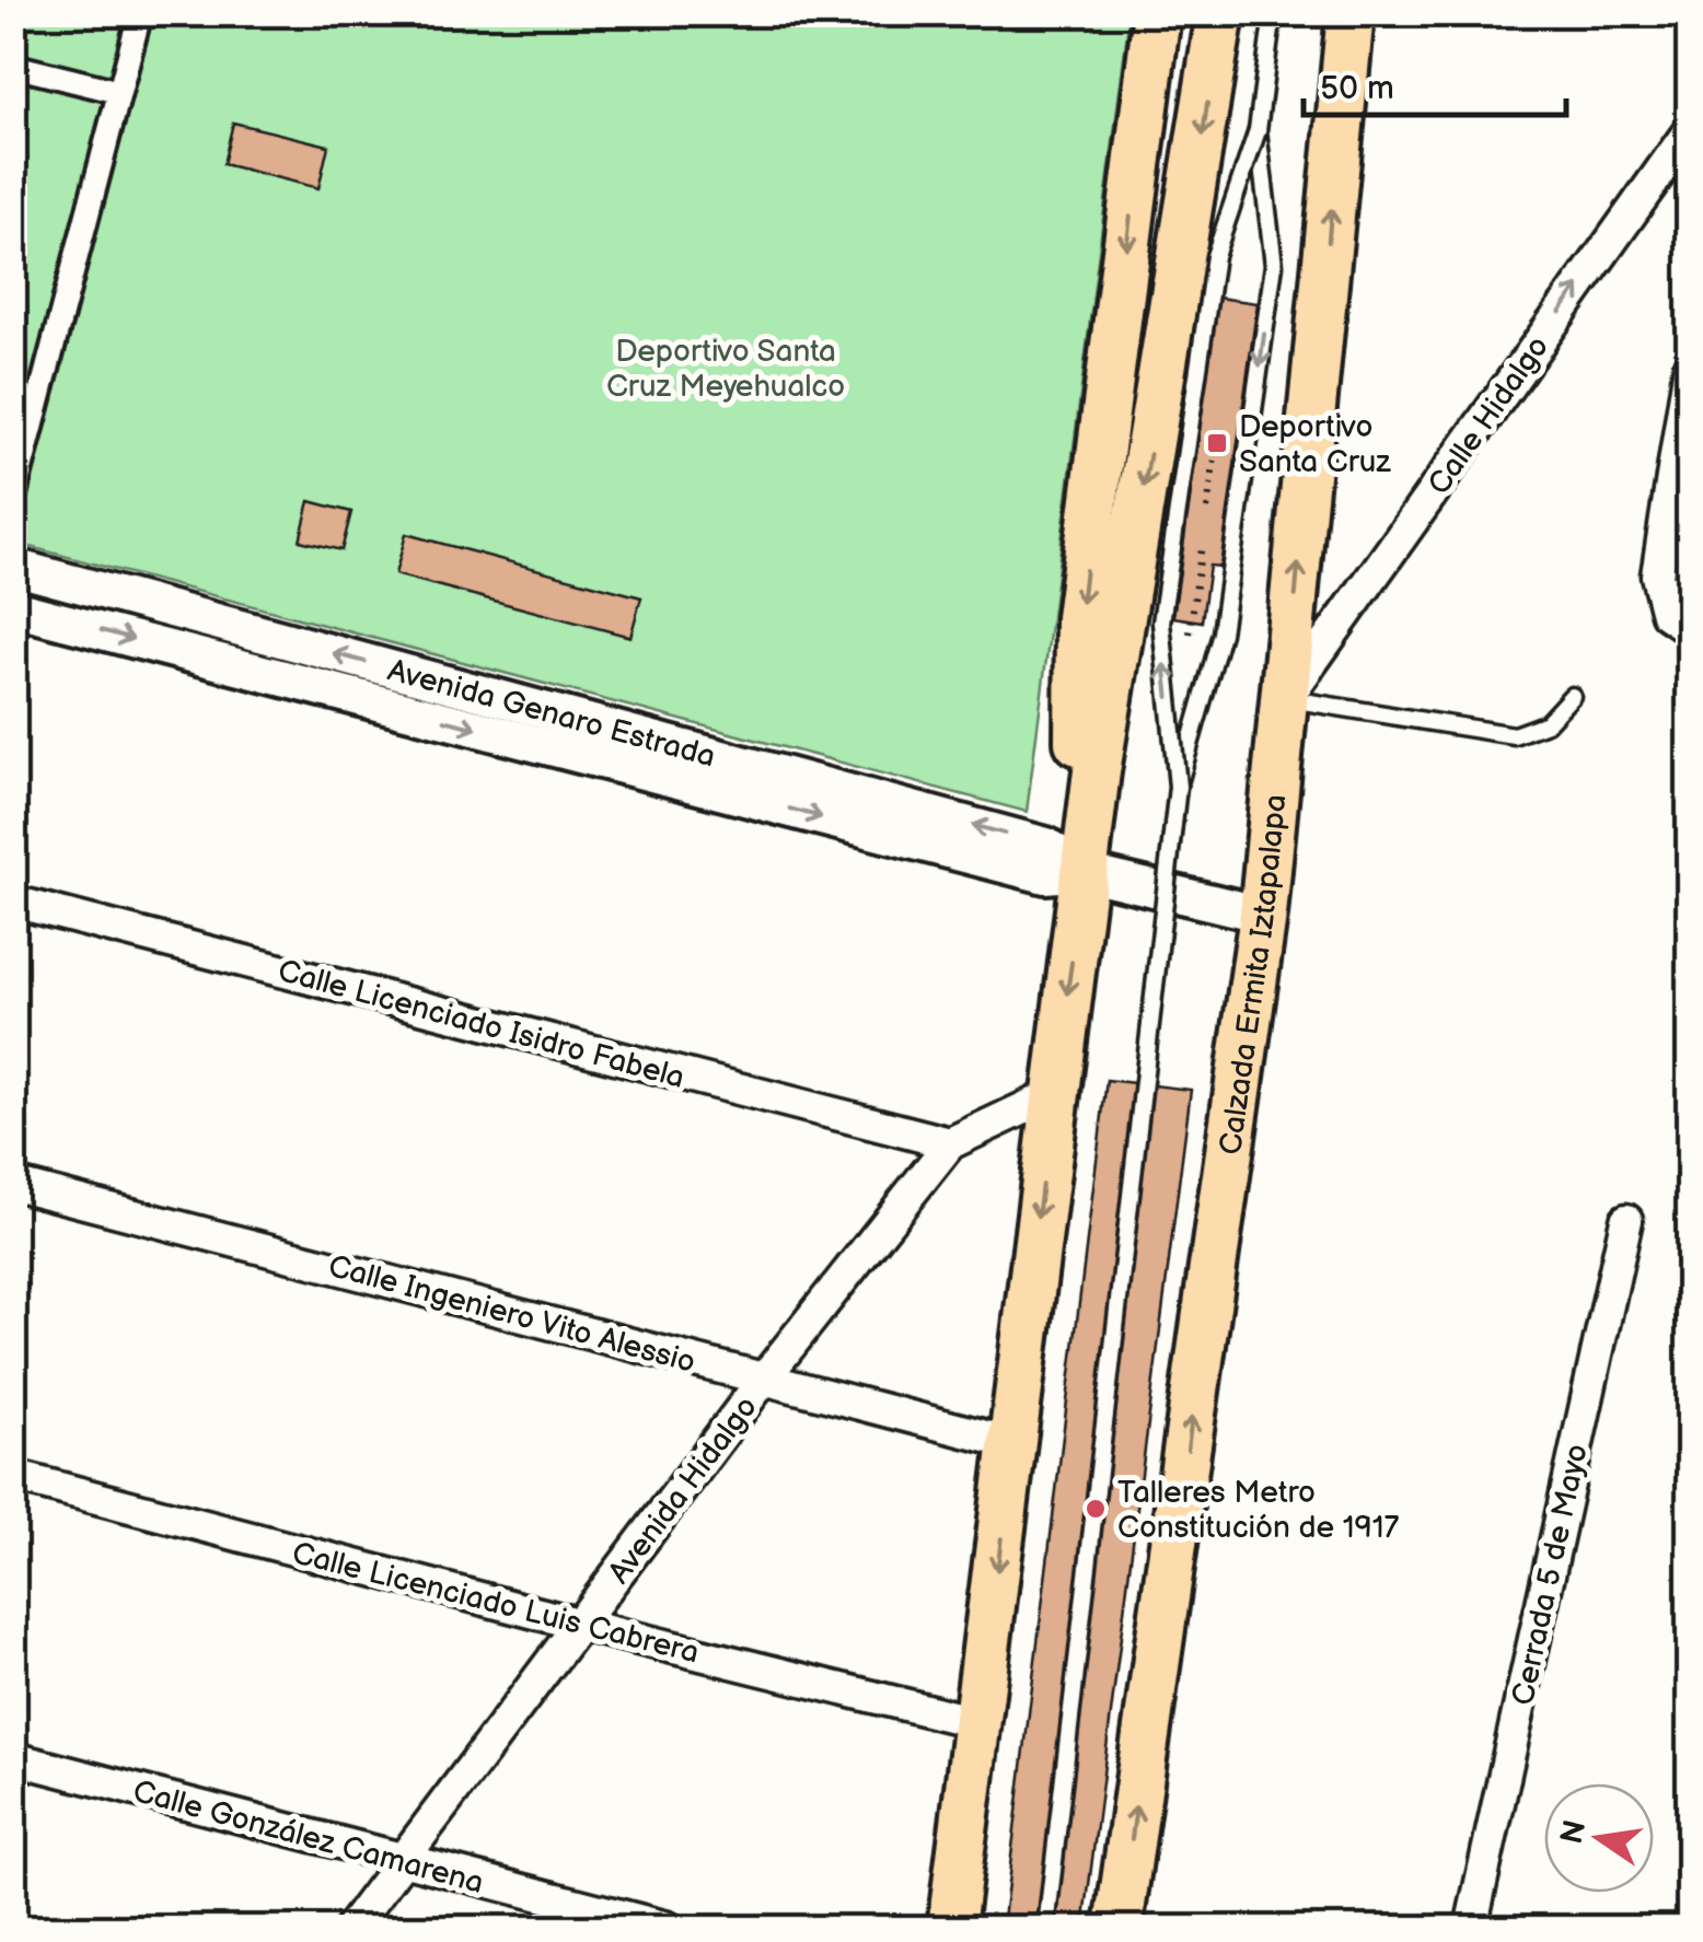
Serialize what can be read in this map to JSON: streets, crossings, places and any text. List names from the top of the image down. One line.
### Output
{"streets":{"main road":["Calzada Ermita Iztapalapa"],"street":["Calle Hidalgo","Avenida Genaro Estrada","Calle Licenciado Isidro Fabela","Calle Ingeniero Vito Alessio","Avenida Hidalgo","Cerrada 5 de Mayo","Calle Licenciado Luis Cabrera","Calle González Camarena"]},"crossings":[["Calle Hidalgo","Calzada Ermita Iztapalapa"],["Avenida Genaro Estrada","Calzada Ermita Iztapalapa"],["Calle Licenciado Isidro Fabela","Avenida Hidalgo"],["Calle Ingeniero Vito Alessio","Avenida Hidalgo"],["Avenida Hidalgo","Calle Licenciado Luis Cabrera"],["Avenida Hidalgo","Calle González Camarena"]],"one_way":["Calle Hidalgo"],"parks":["Deportivo Santa Cruz Meyehualco"],"places":{"transit":["Deportivo Santa Cruz"],"other":["Talleres Metro Constitución de 1917"]},"scale_bar":"50 m","north":"left"}
